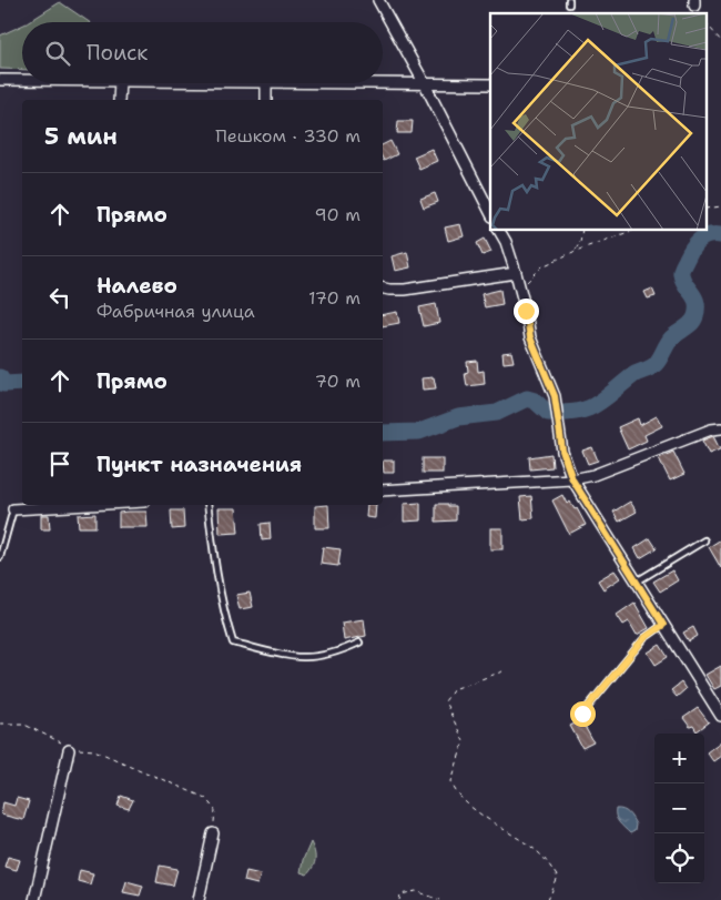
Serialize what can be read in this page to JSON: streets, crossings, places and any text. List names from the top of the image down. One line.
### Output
{"page":{"search":"Поиск","heading":["5 мин","Пешком · 330 m"],"list":[["Прямо","90 m"],["Налево","Фабричная улица","170 m"],["Прямо","70 m"],"Пункт назначения"],"map_buttons":["+","−"]}}
